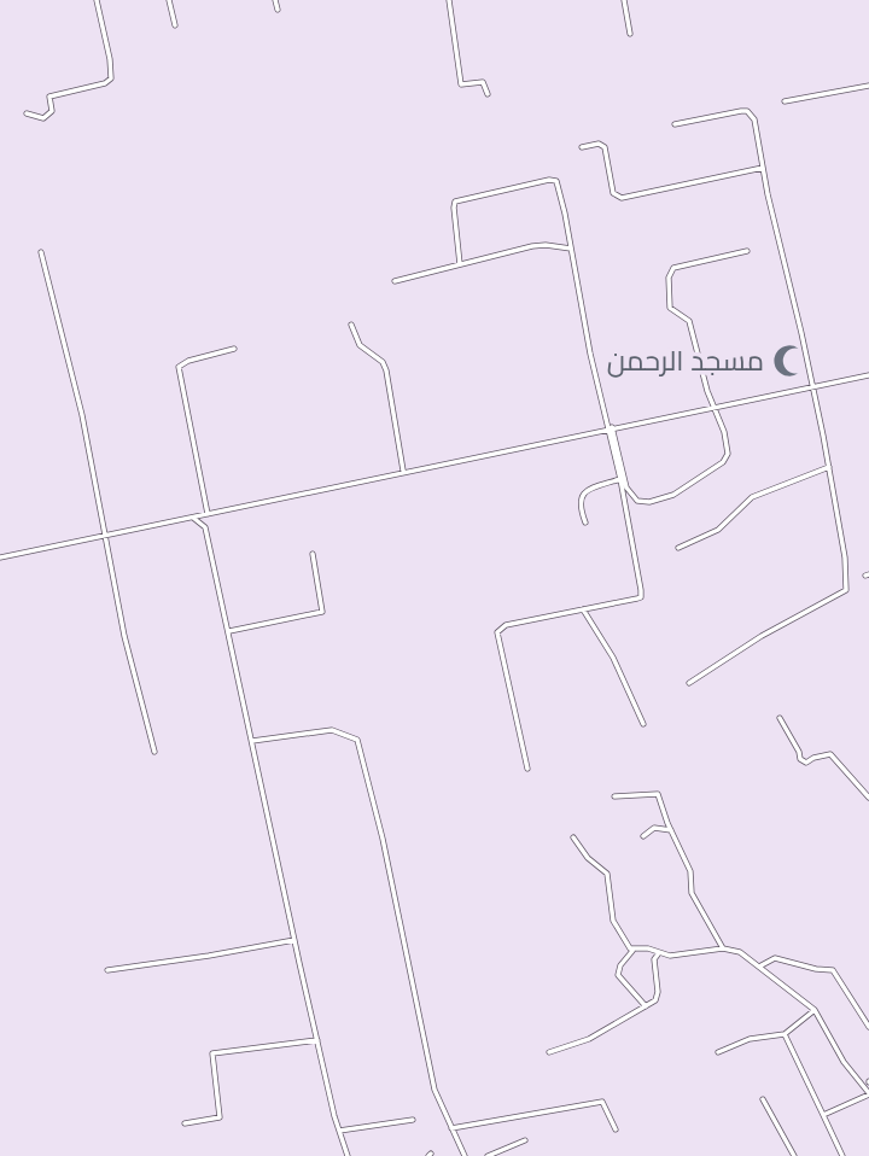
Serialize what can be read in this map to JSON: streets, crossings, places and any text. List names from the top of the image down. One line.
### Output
{"places":{"mosque":["مسجد الرحمن"]}}
